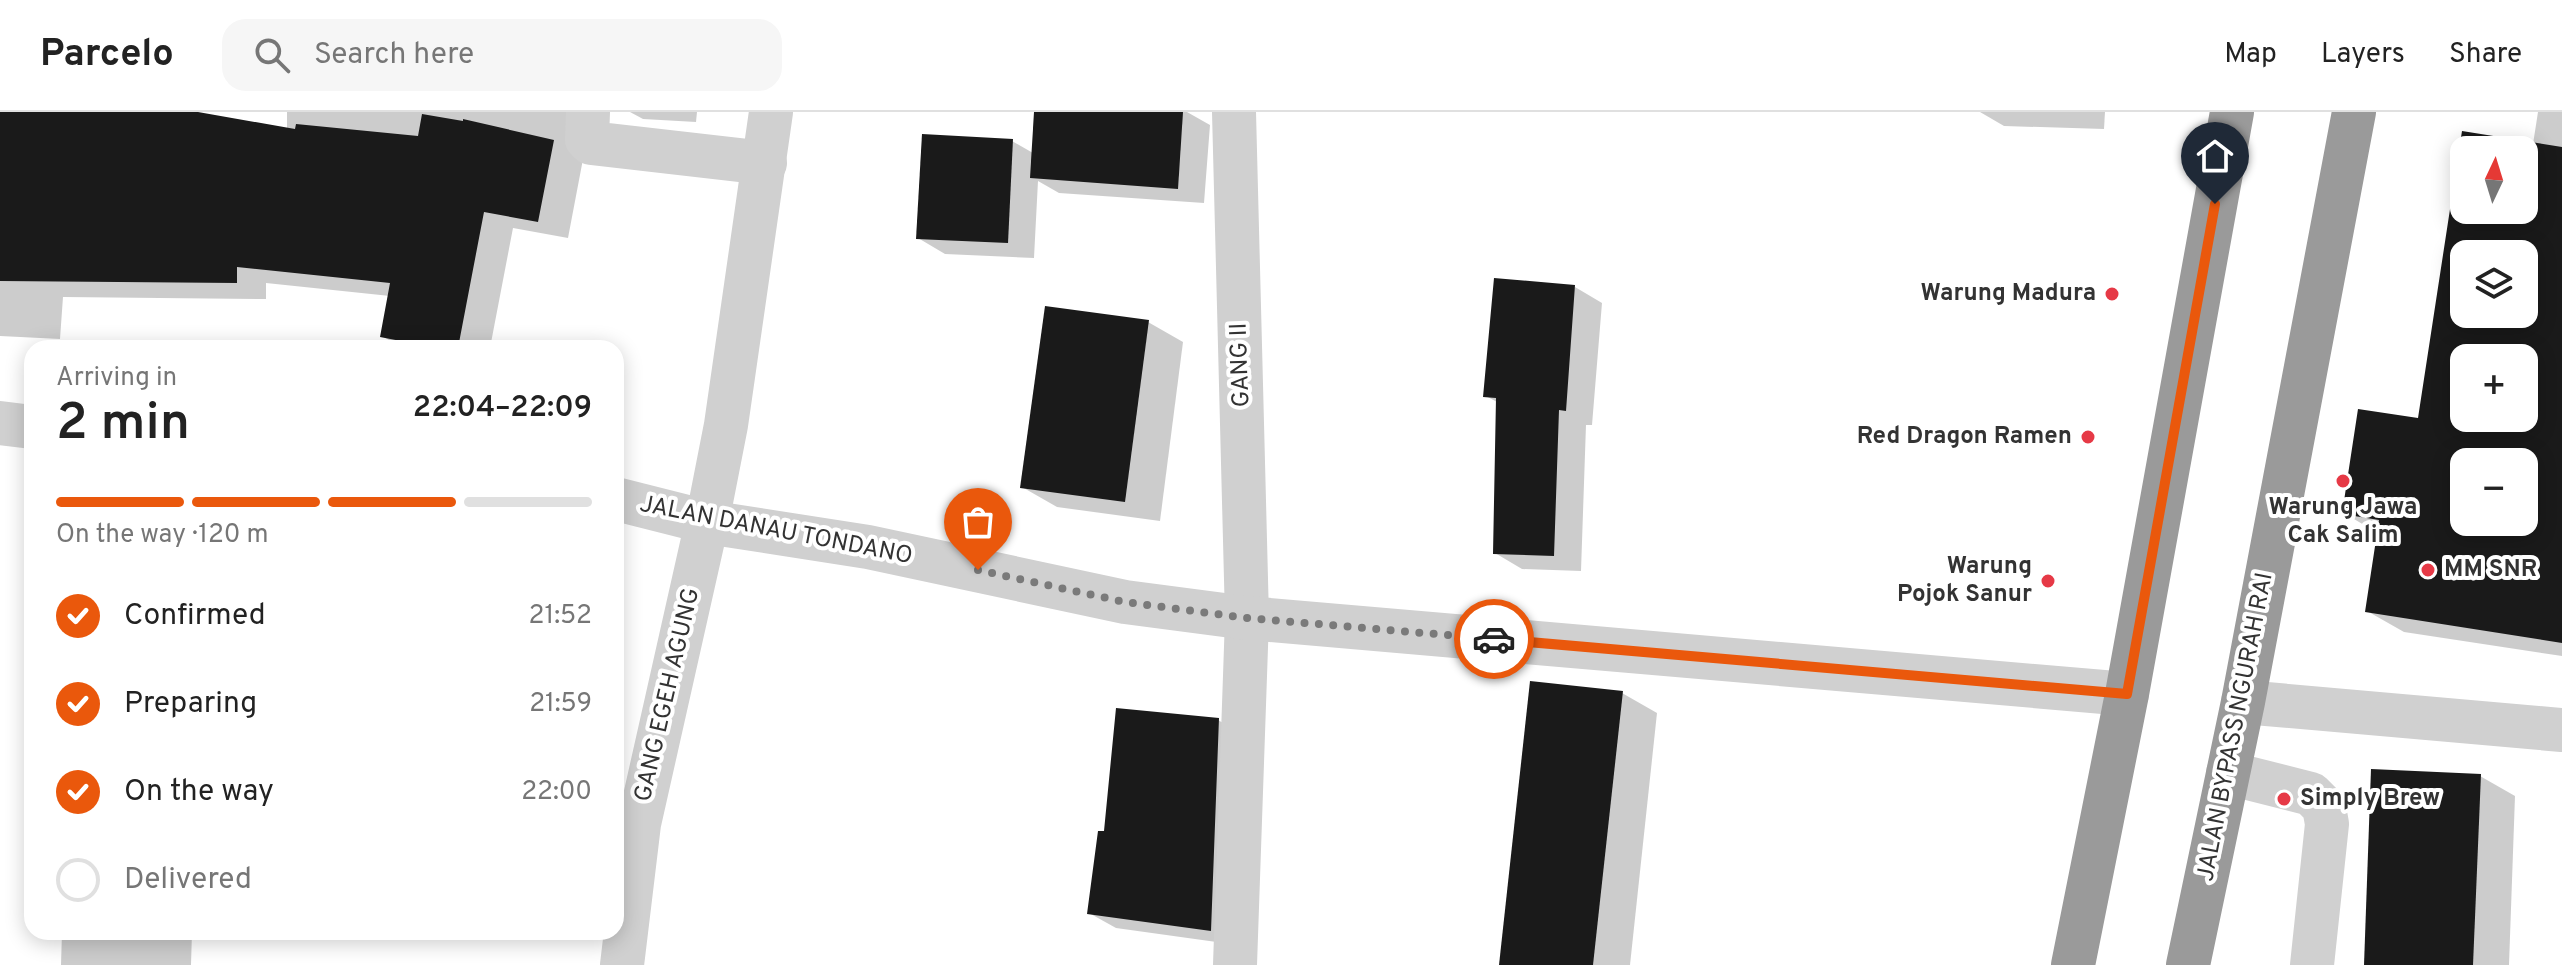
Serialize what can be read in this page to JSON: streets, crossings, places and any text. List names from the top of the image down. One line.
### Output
{"streets":{"highway":["JALAN BYPASS NGURAH RAI"],"street":["GANG II","JALAN DANAU TONDANO","GANG EGEH AGUNG"]},"crossings":[["GANG II","JALAN DANAU TONDANO"],["JALAN DANAU TONDANO","GANG EGEH AGUNG"]],"places":["Warung Madura","Red Dragon Ramen","Warung Jawa Cak Salim","MM SNR","Warung Pojok Sanur","Simply Brew"],"north":"top","page":{"header":"Parcelo","search":"Search here","nav":["Map","Layers","Share"],"map_buttons":["+","−"],"heading":["2 min","Arriving in","22:04–22:09"],"bar":"On the way · 120 m","list":[["Confirmed","21:52"],["Preparing","21:59"],["On the way","22:00"],"Delivered"]}}
